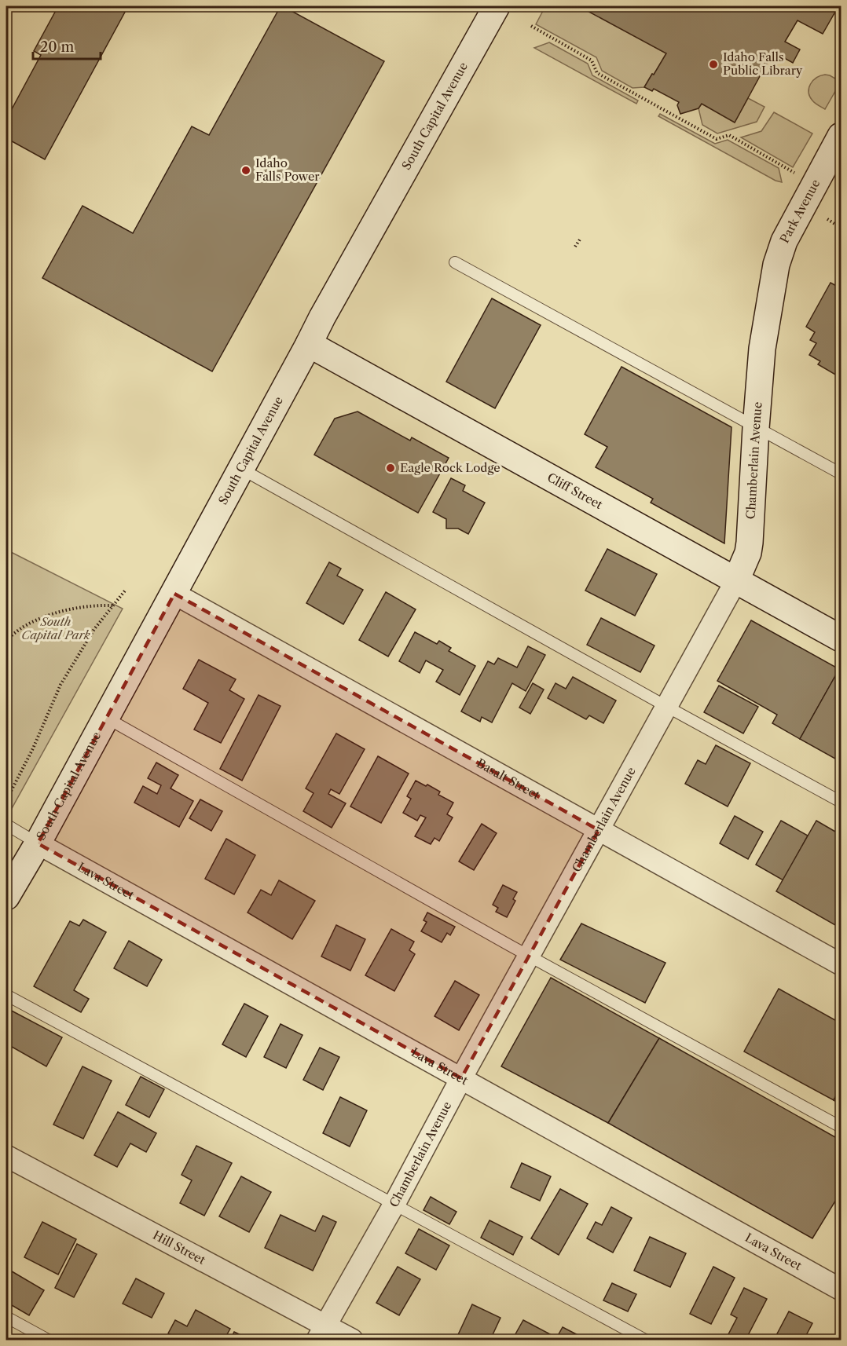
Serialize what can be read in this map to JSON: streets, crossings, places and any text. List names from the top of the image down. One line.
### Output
{"streets":{"street":["South Capital Avenue","Park Avenue","Chamberlain Avenue","Cliff Street","Basalt Street","Lava Street","Hill Street"]},"crossings":[["South Capital Avenue","Cliff Street"],["South Capital Avenue","Basalt Street"],["South Capital Avenue","Lava Street"],["Park Avenue","Chamberlain Avenue"],["Chamberlain Avenue","Cliff Street"],["Chamberlain Avenue","Basalt Street"],["Chamberlain Avenue","Lava Street"],["Chamberlain Avenue","Hill Street"]],"parks":["South Capital Park"],"places":["Idaho Falls Public Library","Idaho Falls Power","Eagle Rock Lodge"],"scale_bar":"20 m"}
